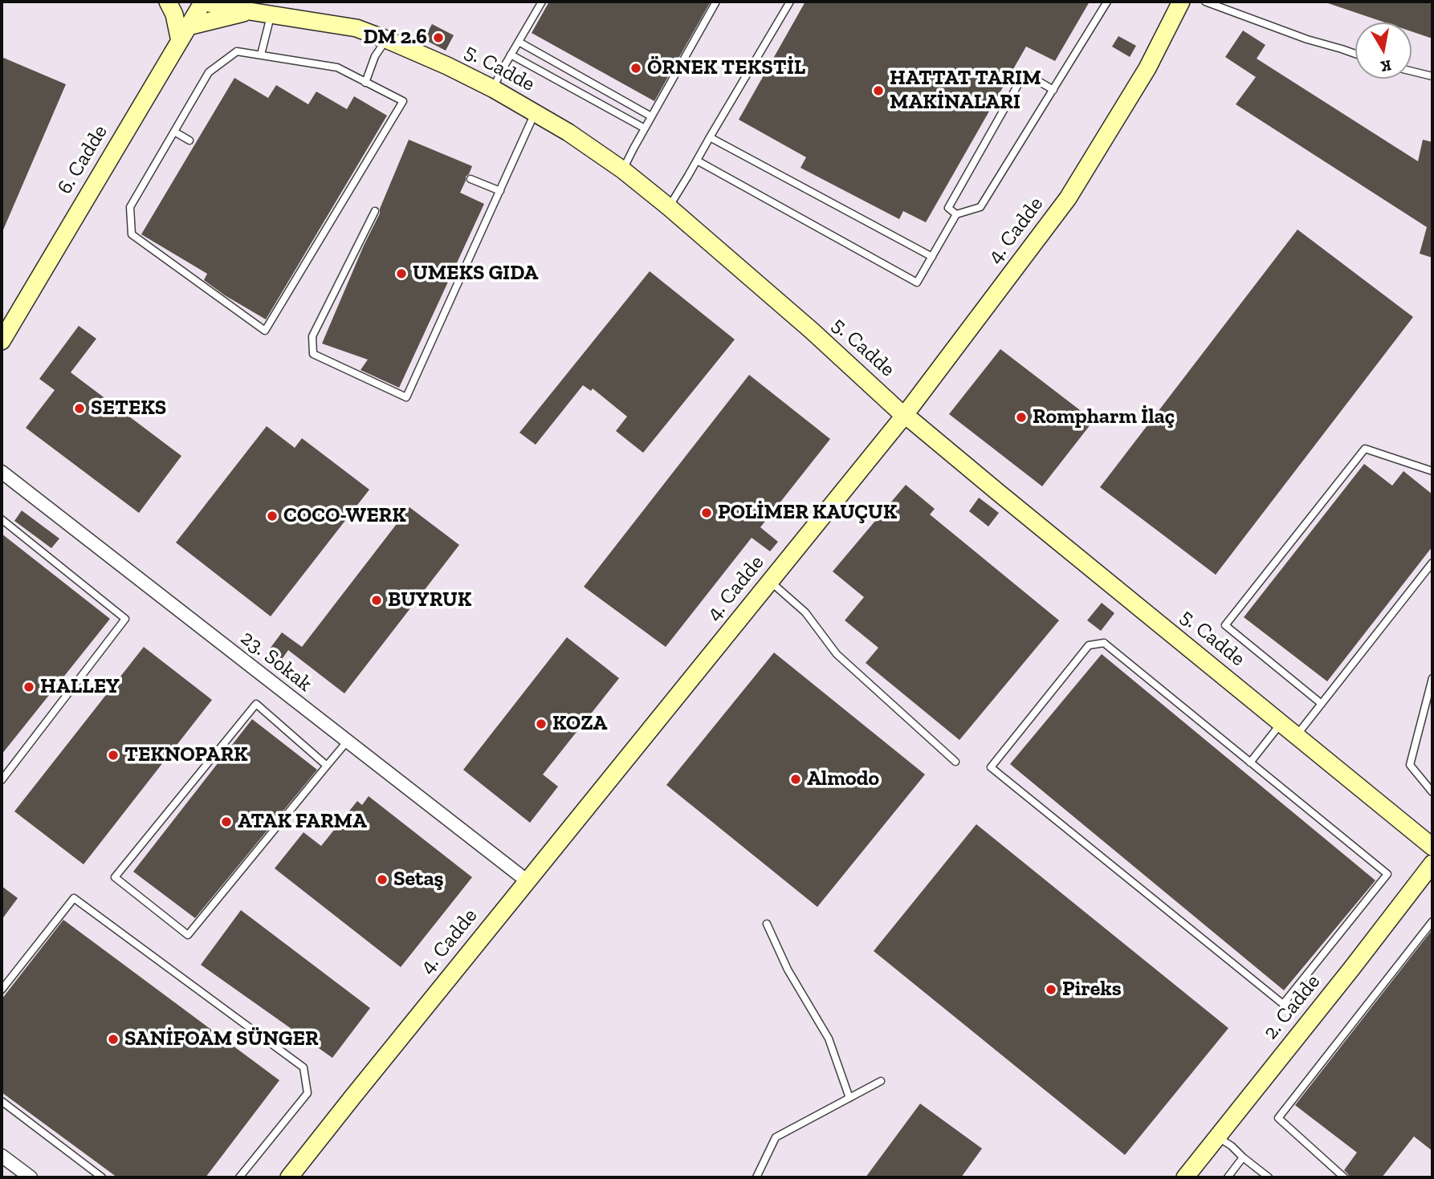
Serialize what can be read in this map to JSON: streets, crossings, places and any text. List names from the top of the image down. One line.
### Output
{"streets":{"street":["5. Cadde","6. Cadde","4. Cadde","23. Sokak","2. Cadde"]},"crossings":[["5. Cadde","6. Cadde"],["5. Cadde","4. Cadde"],["4. Cadde","23. Sokak"]],"places":["DM 2.6","ÖRNEK TEKSTİL","HATTAT TARIM MAKİNALARI","UMEKS GIDA","SETEKS","Rompharm İlaç","POLİMER KAUÇUK","COCO-WERK","BUYRUK","HALLEY","KOZA","TEKNOPARK","Almodo","ATAK FARMA","Setaş","Pireks","SANİFOAM SÜNGER"],"north":"bottom"}
